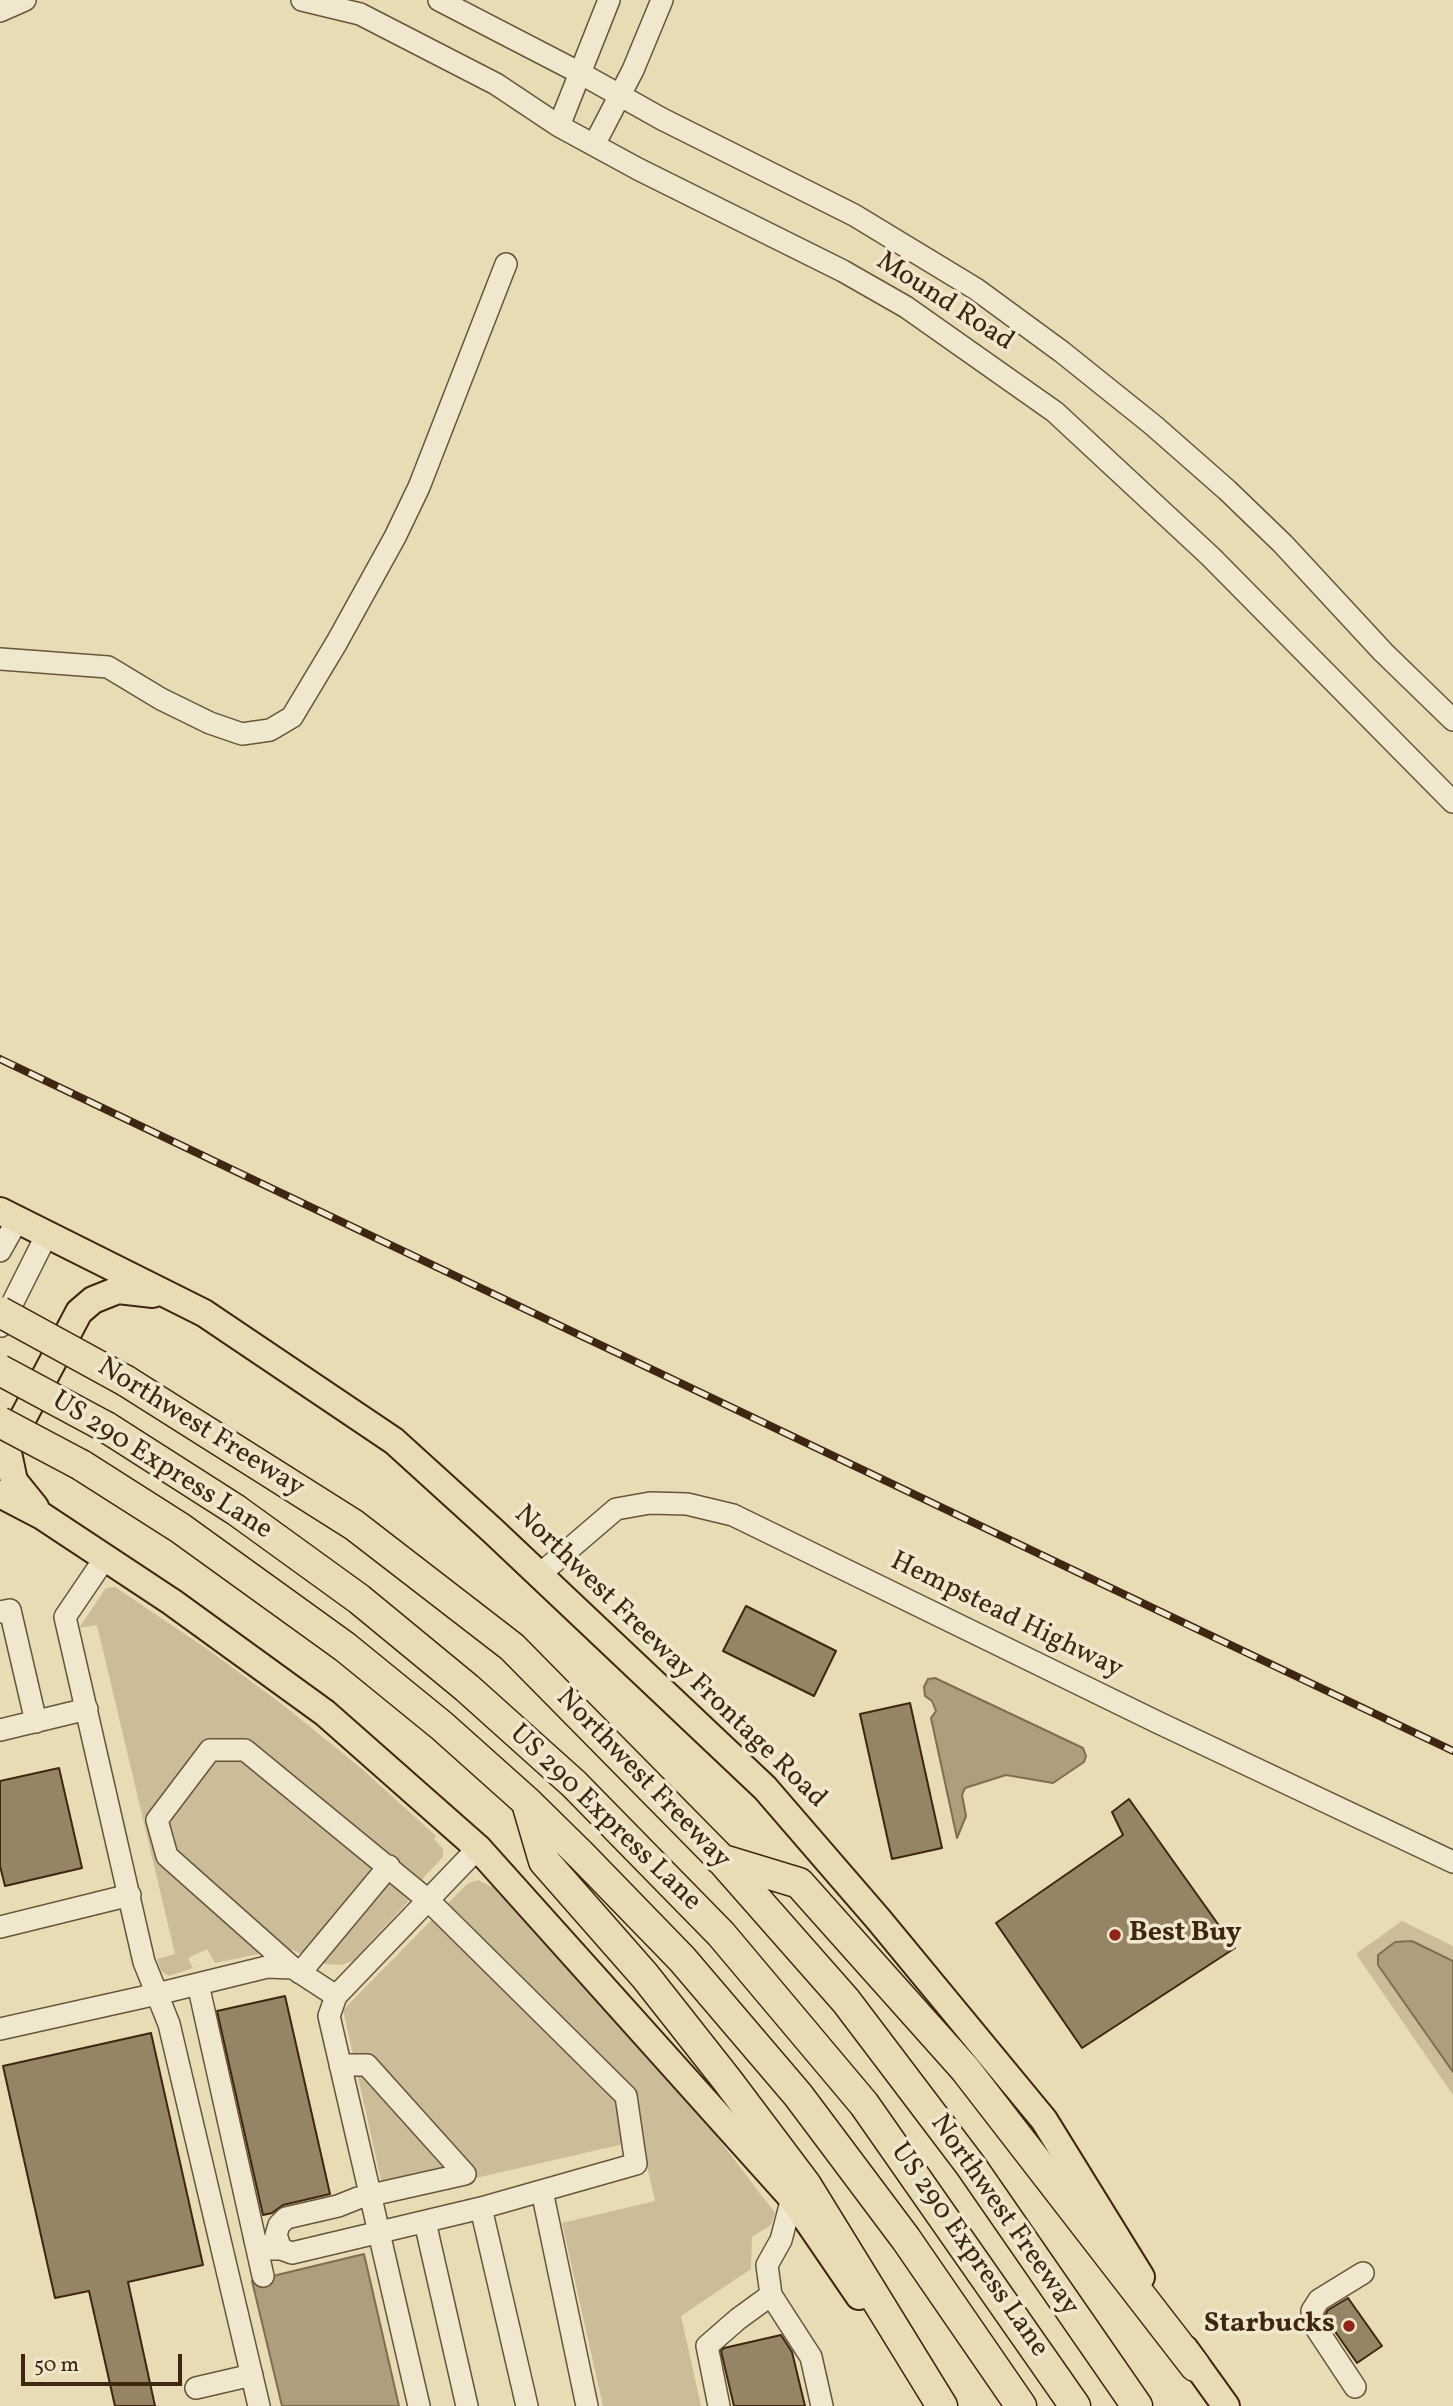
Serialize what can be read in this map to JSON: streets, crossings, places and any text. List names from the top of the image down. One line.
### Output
{"streets":{"highway":["Northwest Freeway","US 290 Express Lane"],"main road":["Northwest Freeway Frontage Road"],"street":["Mound Road","Hempstead Highway"]},"crossings":[["Hempstead Highway","Northwest Freeway Frontage Road"]],"places":["Best Buy","Starbucks"],"scale_bar":"50 m"}
